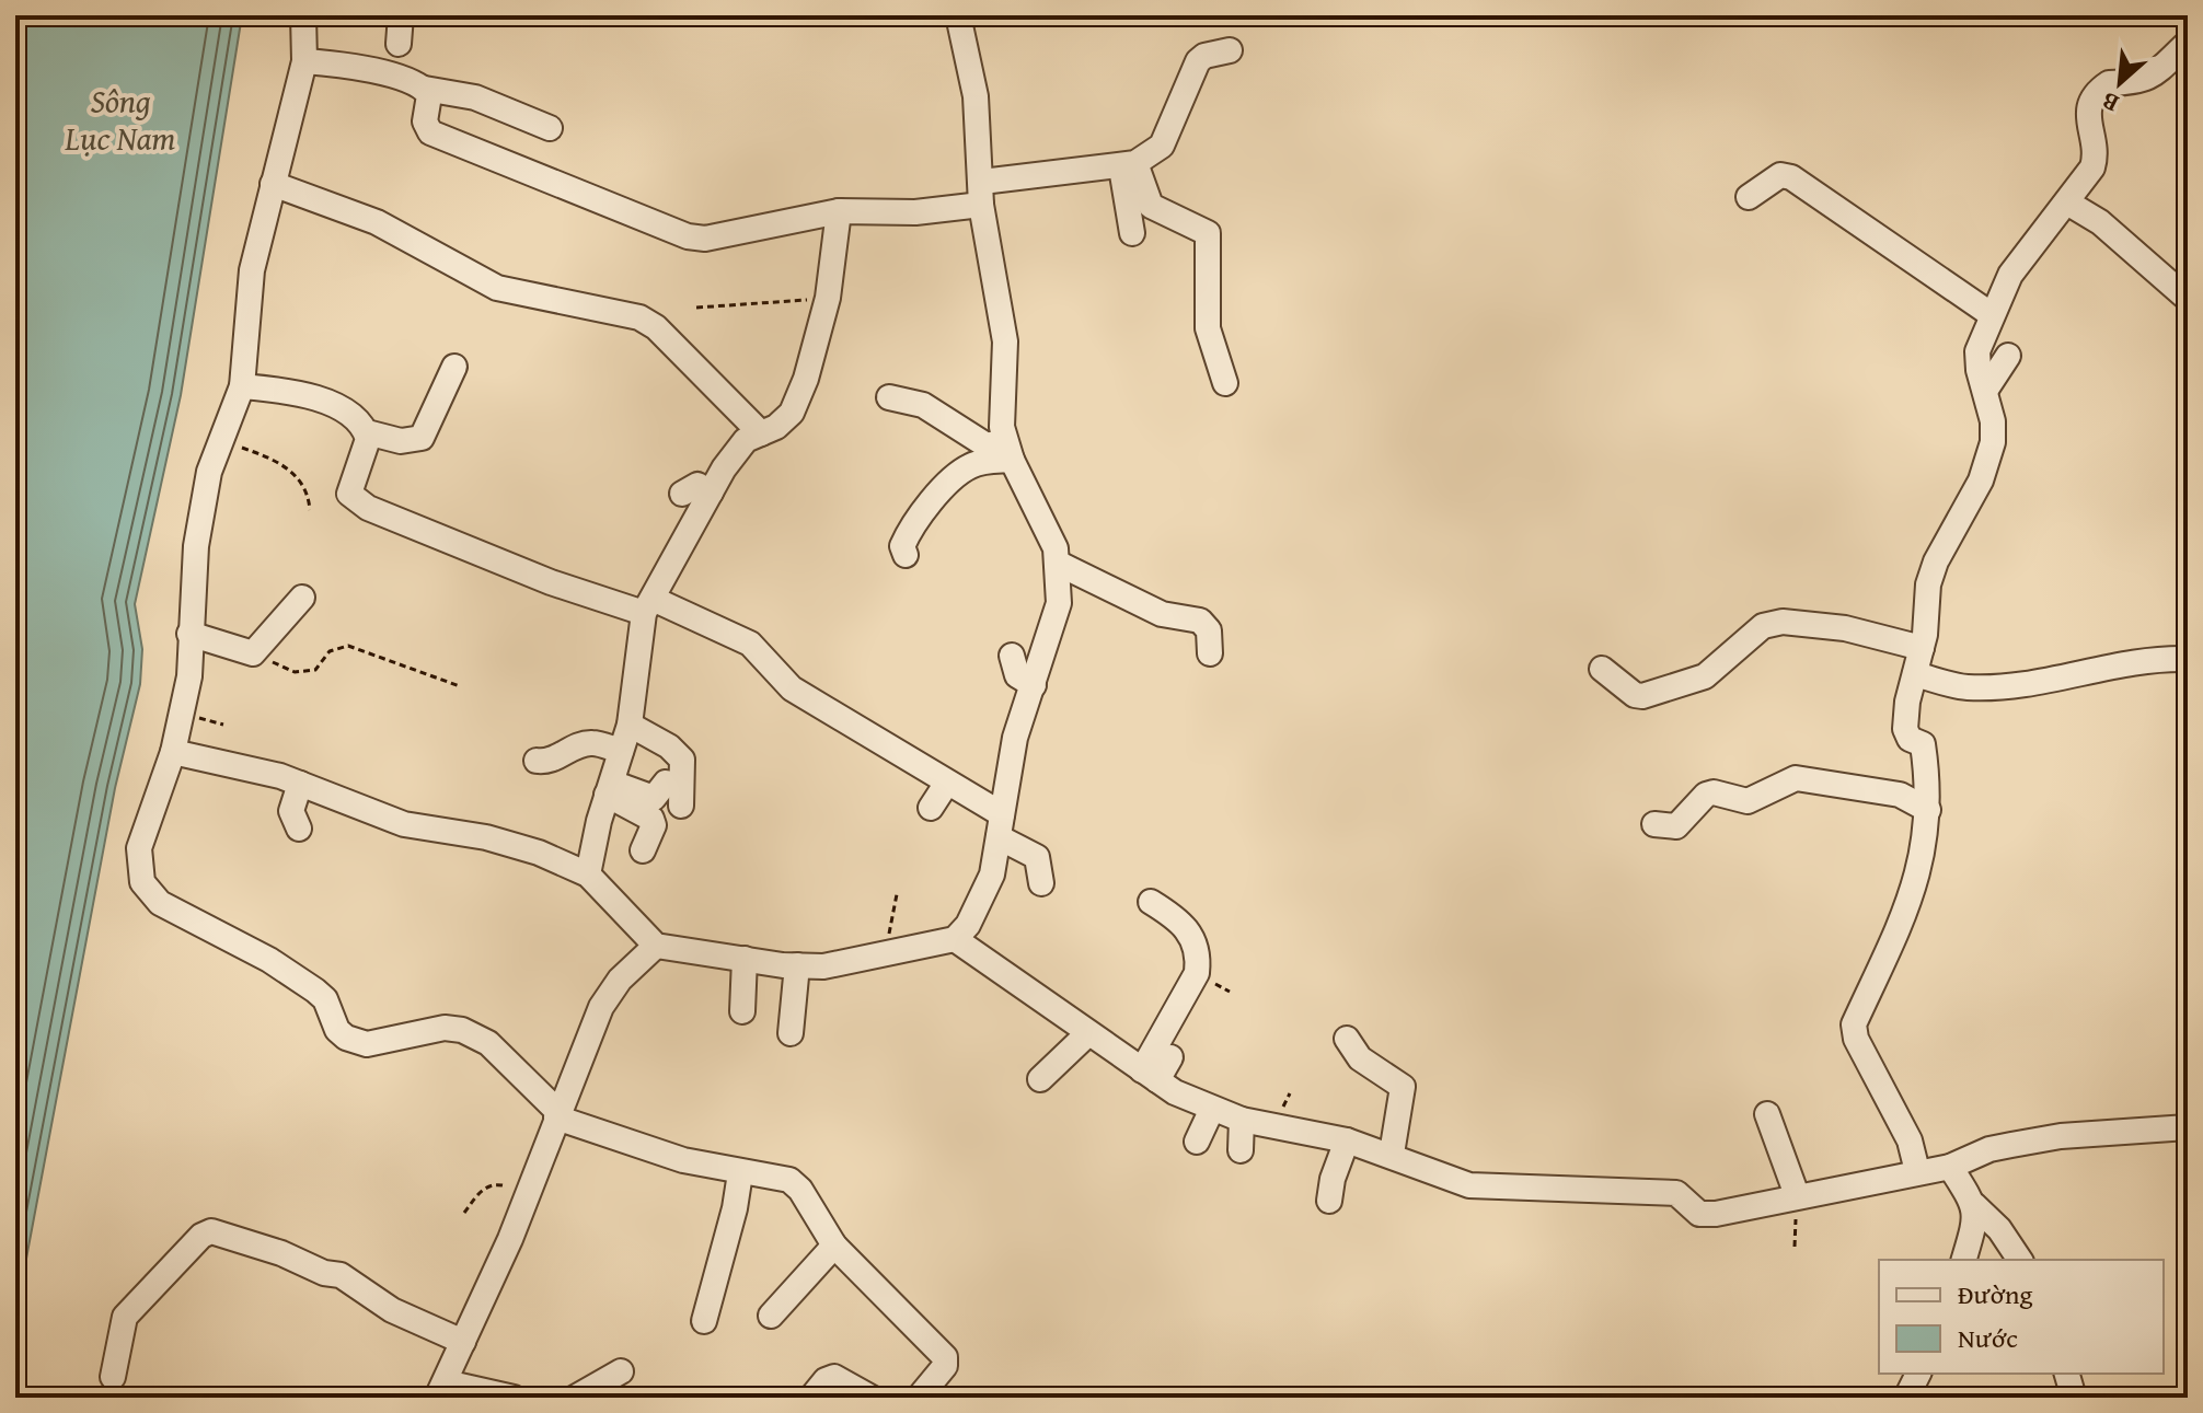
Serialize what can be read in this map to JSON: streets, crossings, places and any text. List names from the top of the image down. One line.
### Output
{"water":["Sông Lục Nam"],"legend":["Đường","Nước"],"north":"bottom left"}
